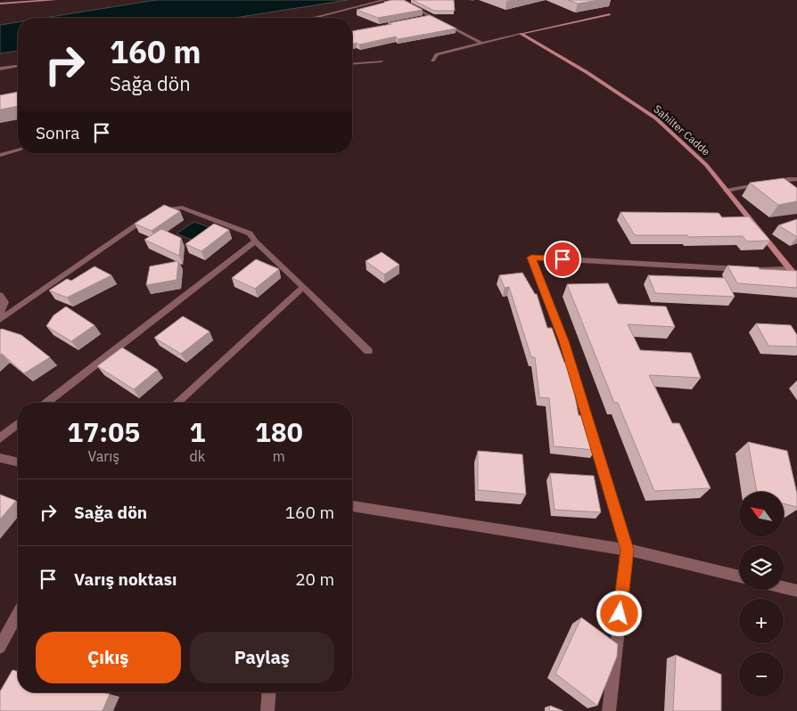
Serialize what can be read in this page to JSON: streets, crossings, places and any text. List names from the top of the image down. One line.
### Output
{"streets":{"street":["Sahilter Cadde"]},"north":"top left","page":{"turn":["160 m","Sağa dön"],"then":"Sonra","eta":["17:05","Varış","1","dk","180","m"],"list":[{"name":"Sağa dön","value":"160 m"},{"name":"Varış noktası","value":"20 m"}],"map_buttons":["+","−"],"buttons":["Çıkış","Paylaş"]}}
